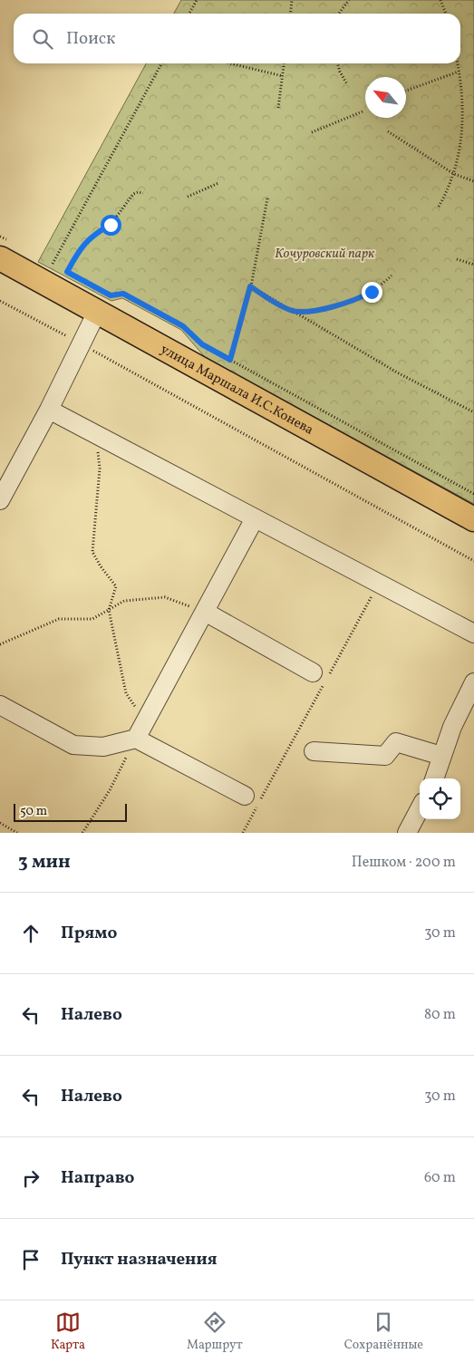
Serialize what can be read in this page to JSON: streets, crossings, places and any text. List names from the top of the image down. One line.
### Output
{"streets":{"main road":["улица Маршала И.С.Конева"]},"parks":["Кочуровский парк"],"scale_bar":"50 m","north":"top left","page":{"search":"Поиск","scale":"50 m","heading":["3 мин","Пешком · 200 m"],"list":[["Прямо","30 m"],["Налево","80 m"],["Налево","30 m"],["Направо","60 m"],"Пункт назначения"],"nav":["Карта","Маршрут","Сохранённые"]}}
